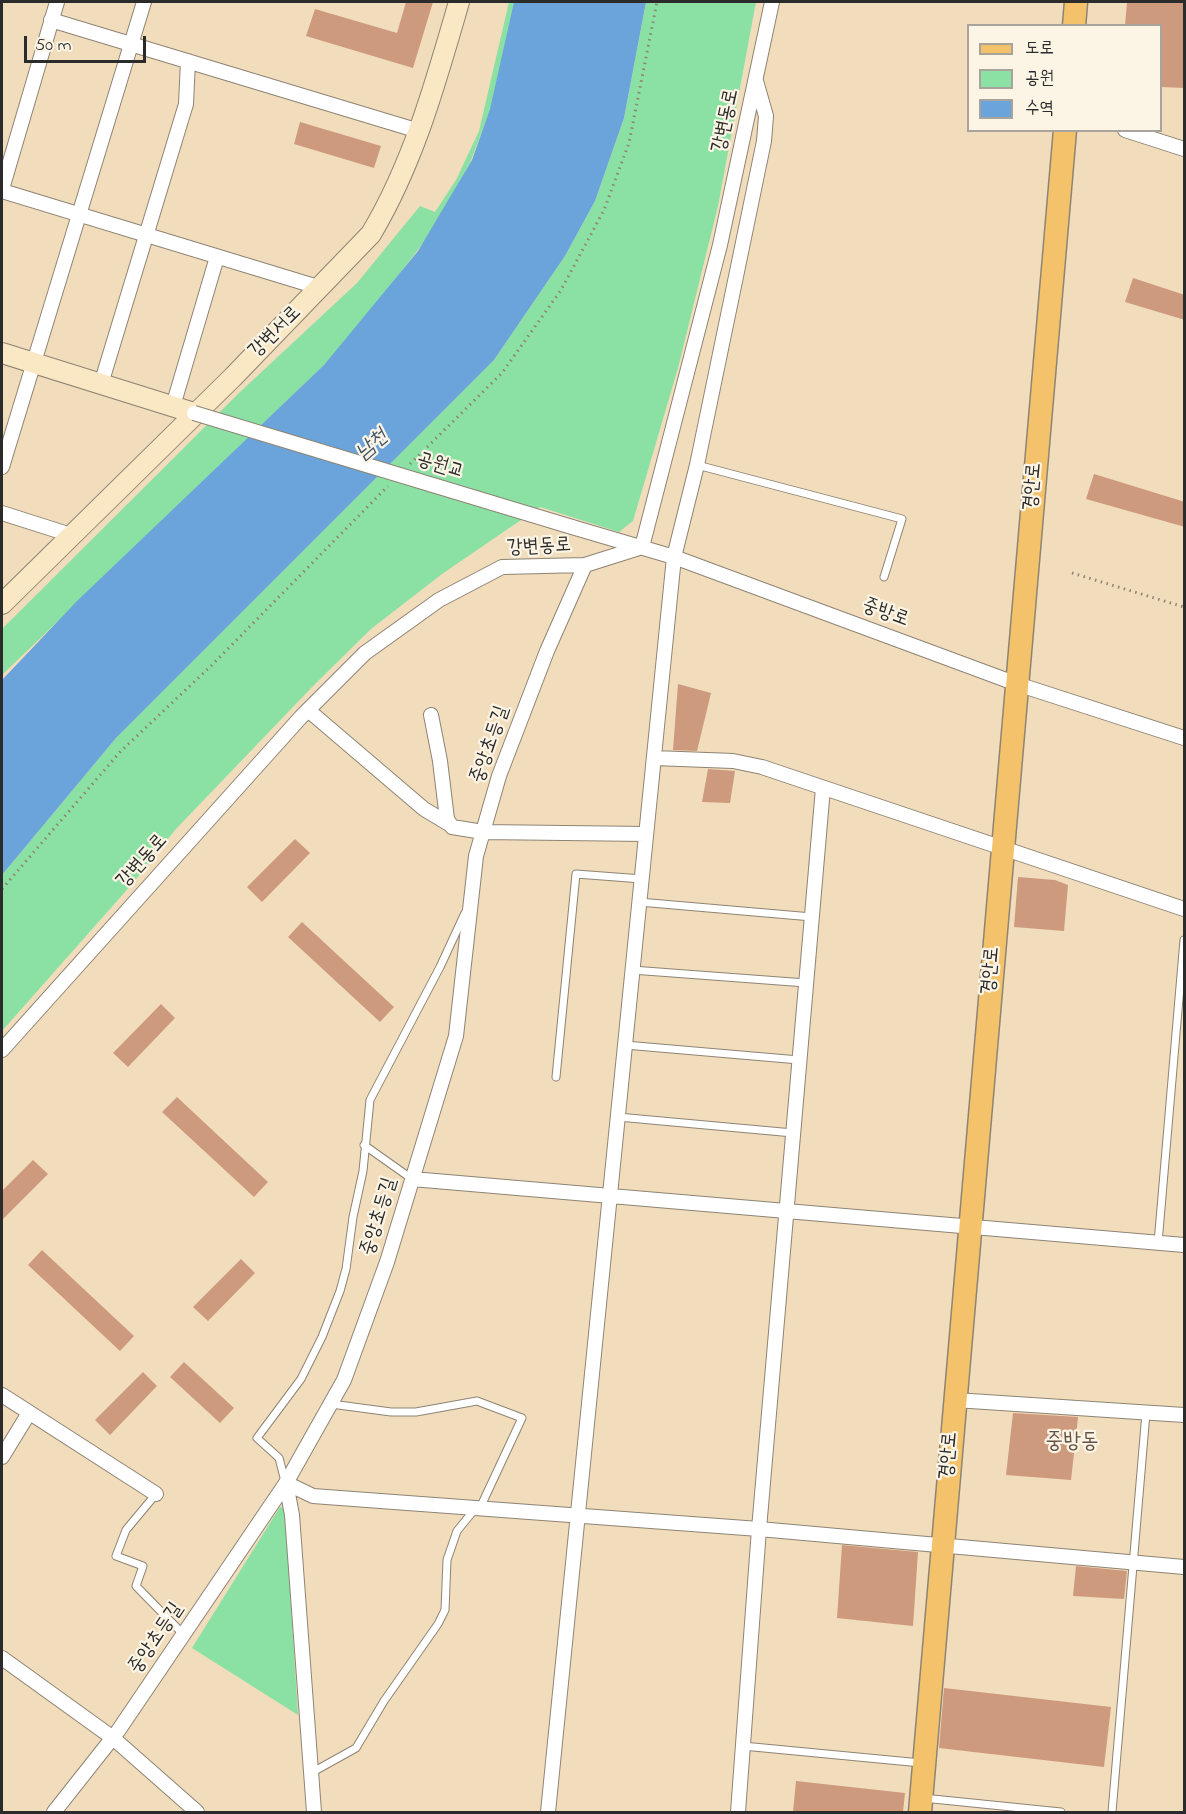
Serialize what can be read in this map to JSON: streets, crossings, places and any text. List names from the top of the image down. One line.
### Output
{"streets":{"main road":["경안로"],"street":["강변동로","강변서로","공원교","중방로","중앙초등길"]},"crossings":[["강변동로","중방로"],["강변동로","중앙초등길"],["강변서로","공원교"],["공원교","중방로"],["경안로","중방로"]],"districts":["중방동"],"water":["남천"],"legend":["도로","공원","수역"],"scale_bar":"50 m"}
